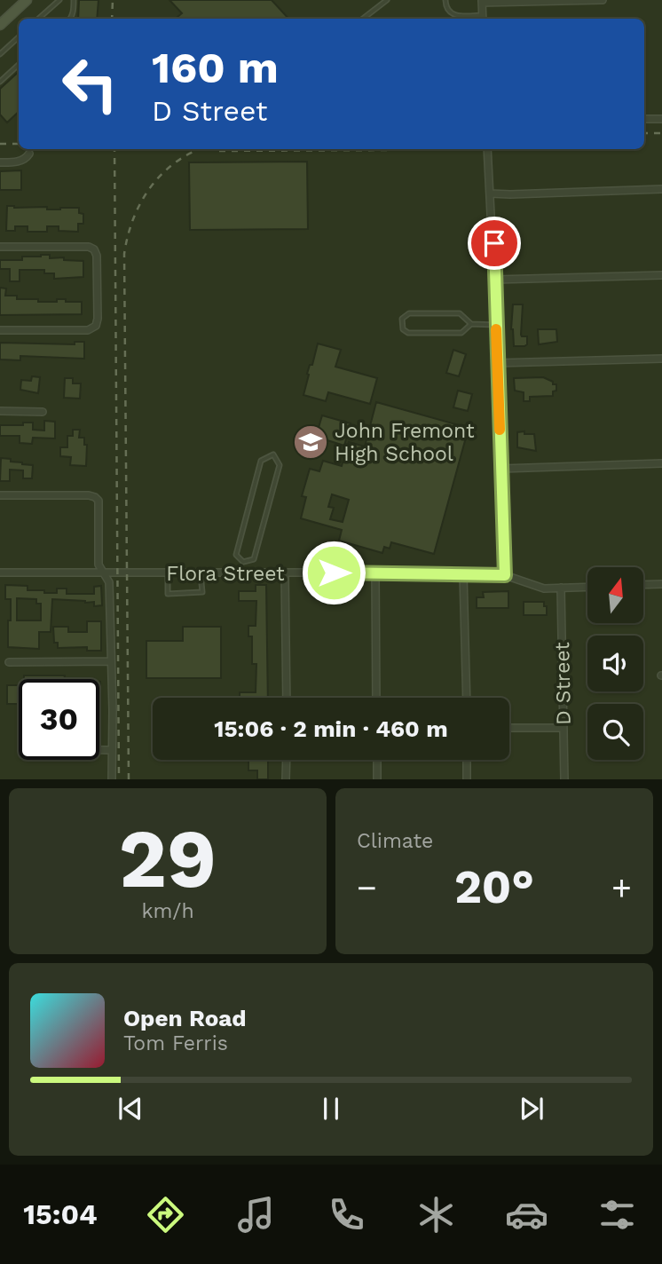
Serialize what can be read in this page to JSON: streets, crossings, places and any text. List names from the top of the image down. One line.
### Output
{"streets":{"street":["Flora Street","D Street"]},"crossings":[["Flora Street","D Street"]],"places":{"school or university":["John Fremont High School"]},"north":"top","page":{"turn":["160 m","D Street"],"limit":"30","trip":"15:06 · 2 min · 460 m","tile":[["29","km/h"],"Climate"],"heat":["−","20°","+"],"song":["Open Road","Tom Ferris"],"tabs":"15:04"}}
